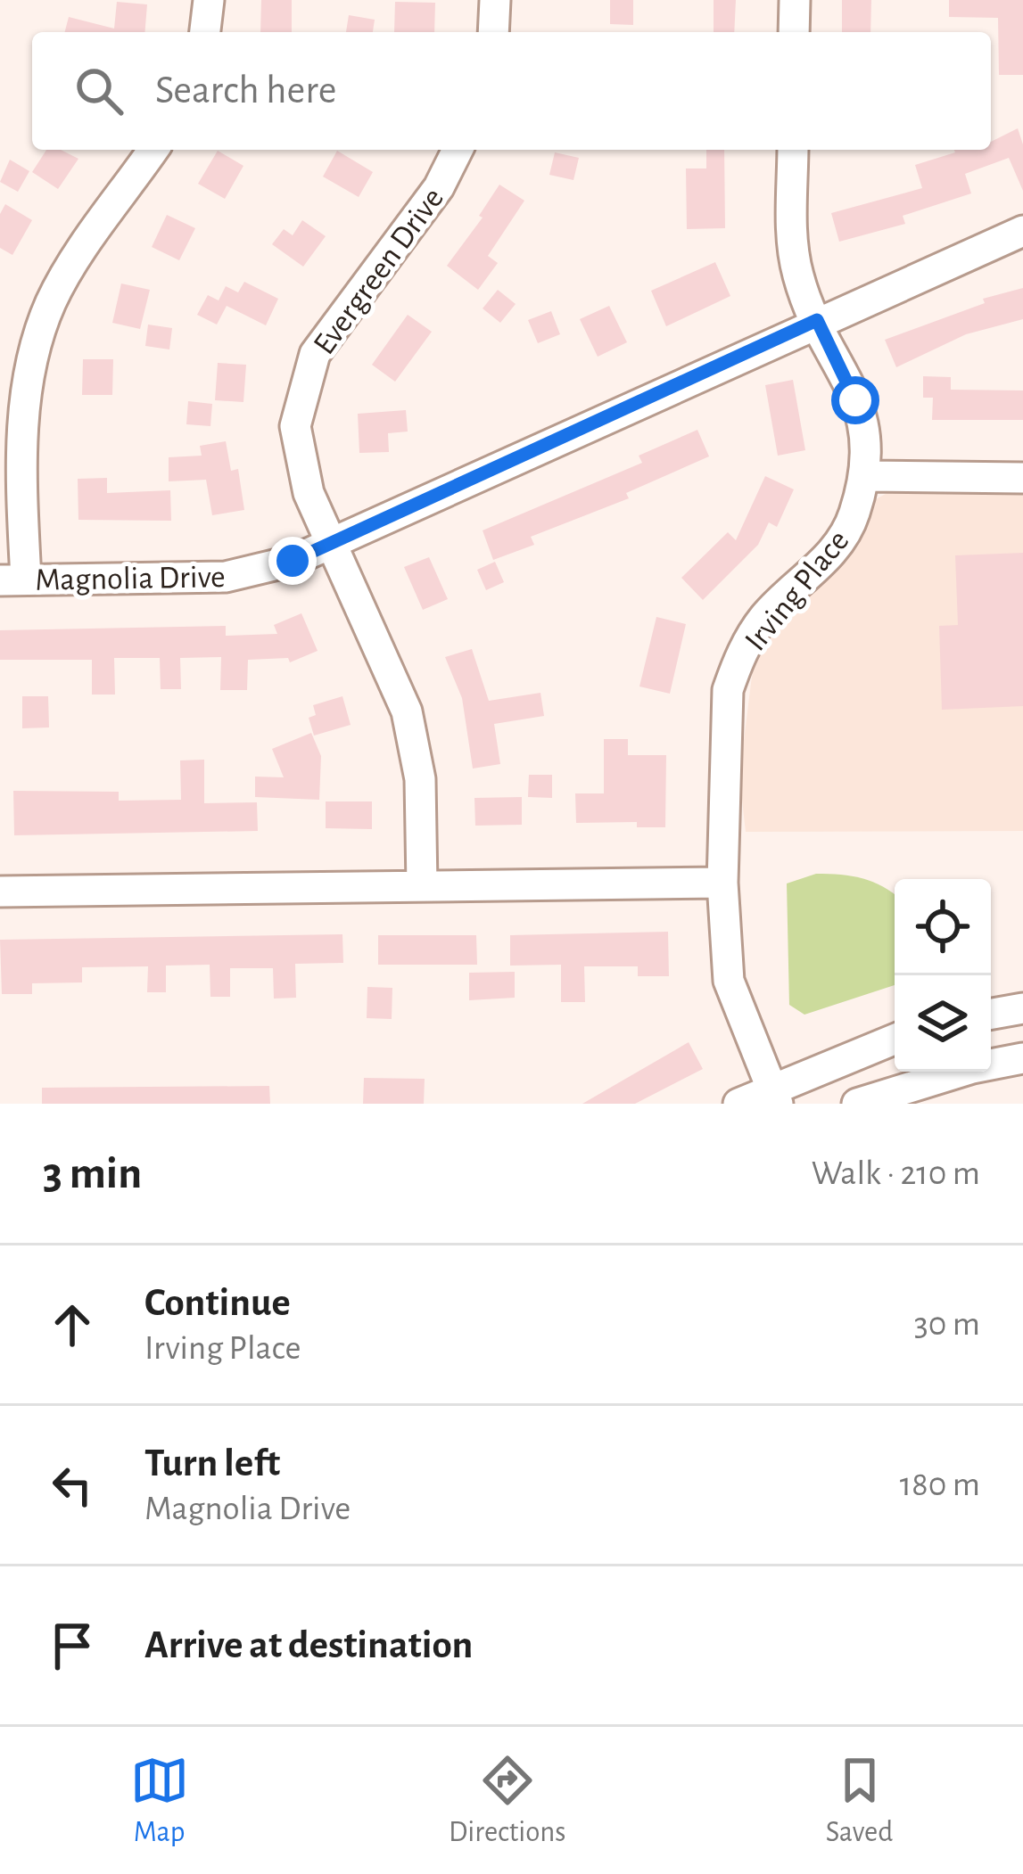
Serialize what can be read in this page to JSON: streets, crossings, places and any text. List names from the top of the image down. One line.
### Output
{"streets":{"street":["Evergreen Drive","Magnolia Drive","Irving Place"]},"crossings":[["Evergreen Drive","Magnolia Drive"],["Magnolia Drive","Irving Place"]],"page":{"search":"Search here","heading":["3 min","Walk · 210 m"],"list":[["Continue","Irving Place","30 m"],["Turn left","Magnolia Drive","180 m"],"Arrive at destination"],"nav":["Map","Directions","Saved"]}}
